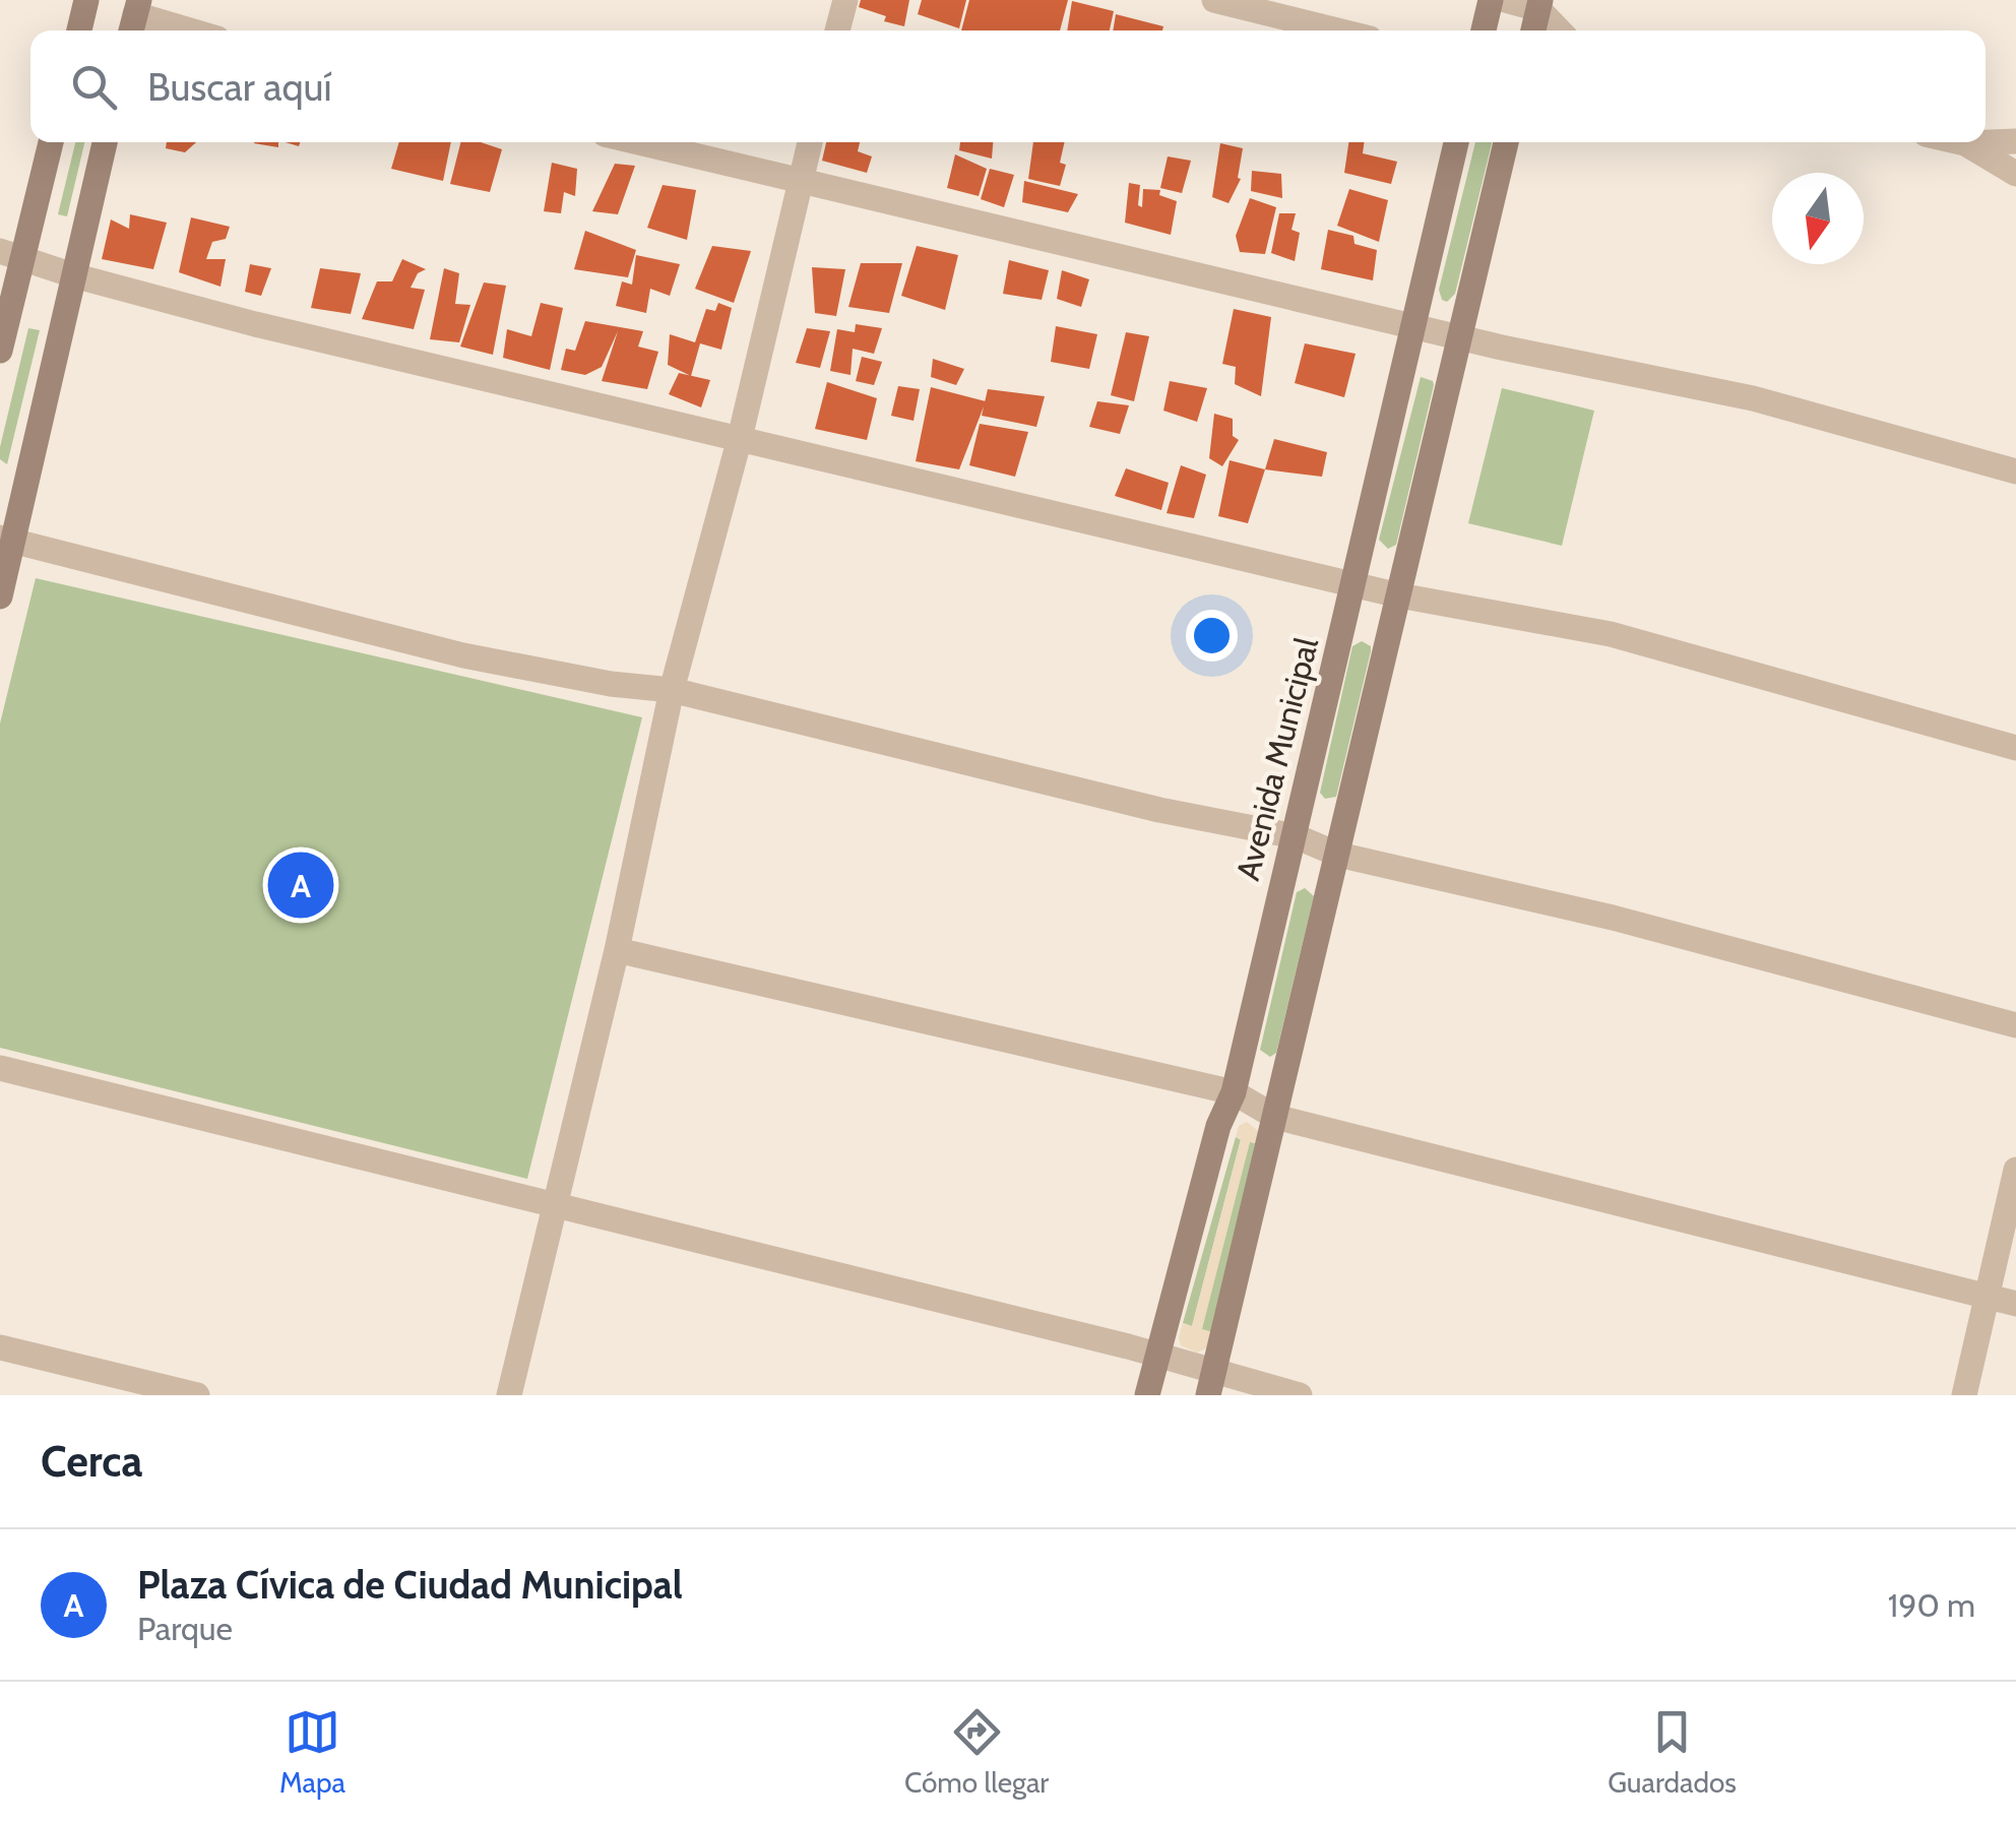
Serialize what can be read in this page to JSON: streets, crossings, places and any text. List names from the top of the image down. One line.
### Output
{"streets":{"street":["Avenida Municipal"]},"north":"bottom","page":{"search":"Buscar aquí","pins":"A","heading":"Cerca","list":[{"mark":"A","name":"Plaza Cívica de Ciudad Municipal","note":"Parque","value":"190 m"}],"nav":["Mapa","Cómo llegar","Guardados"]}}
